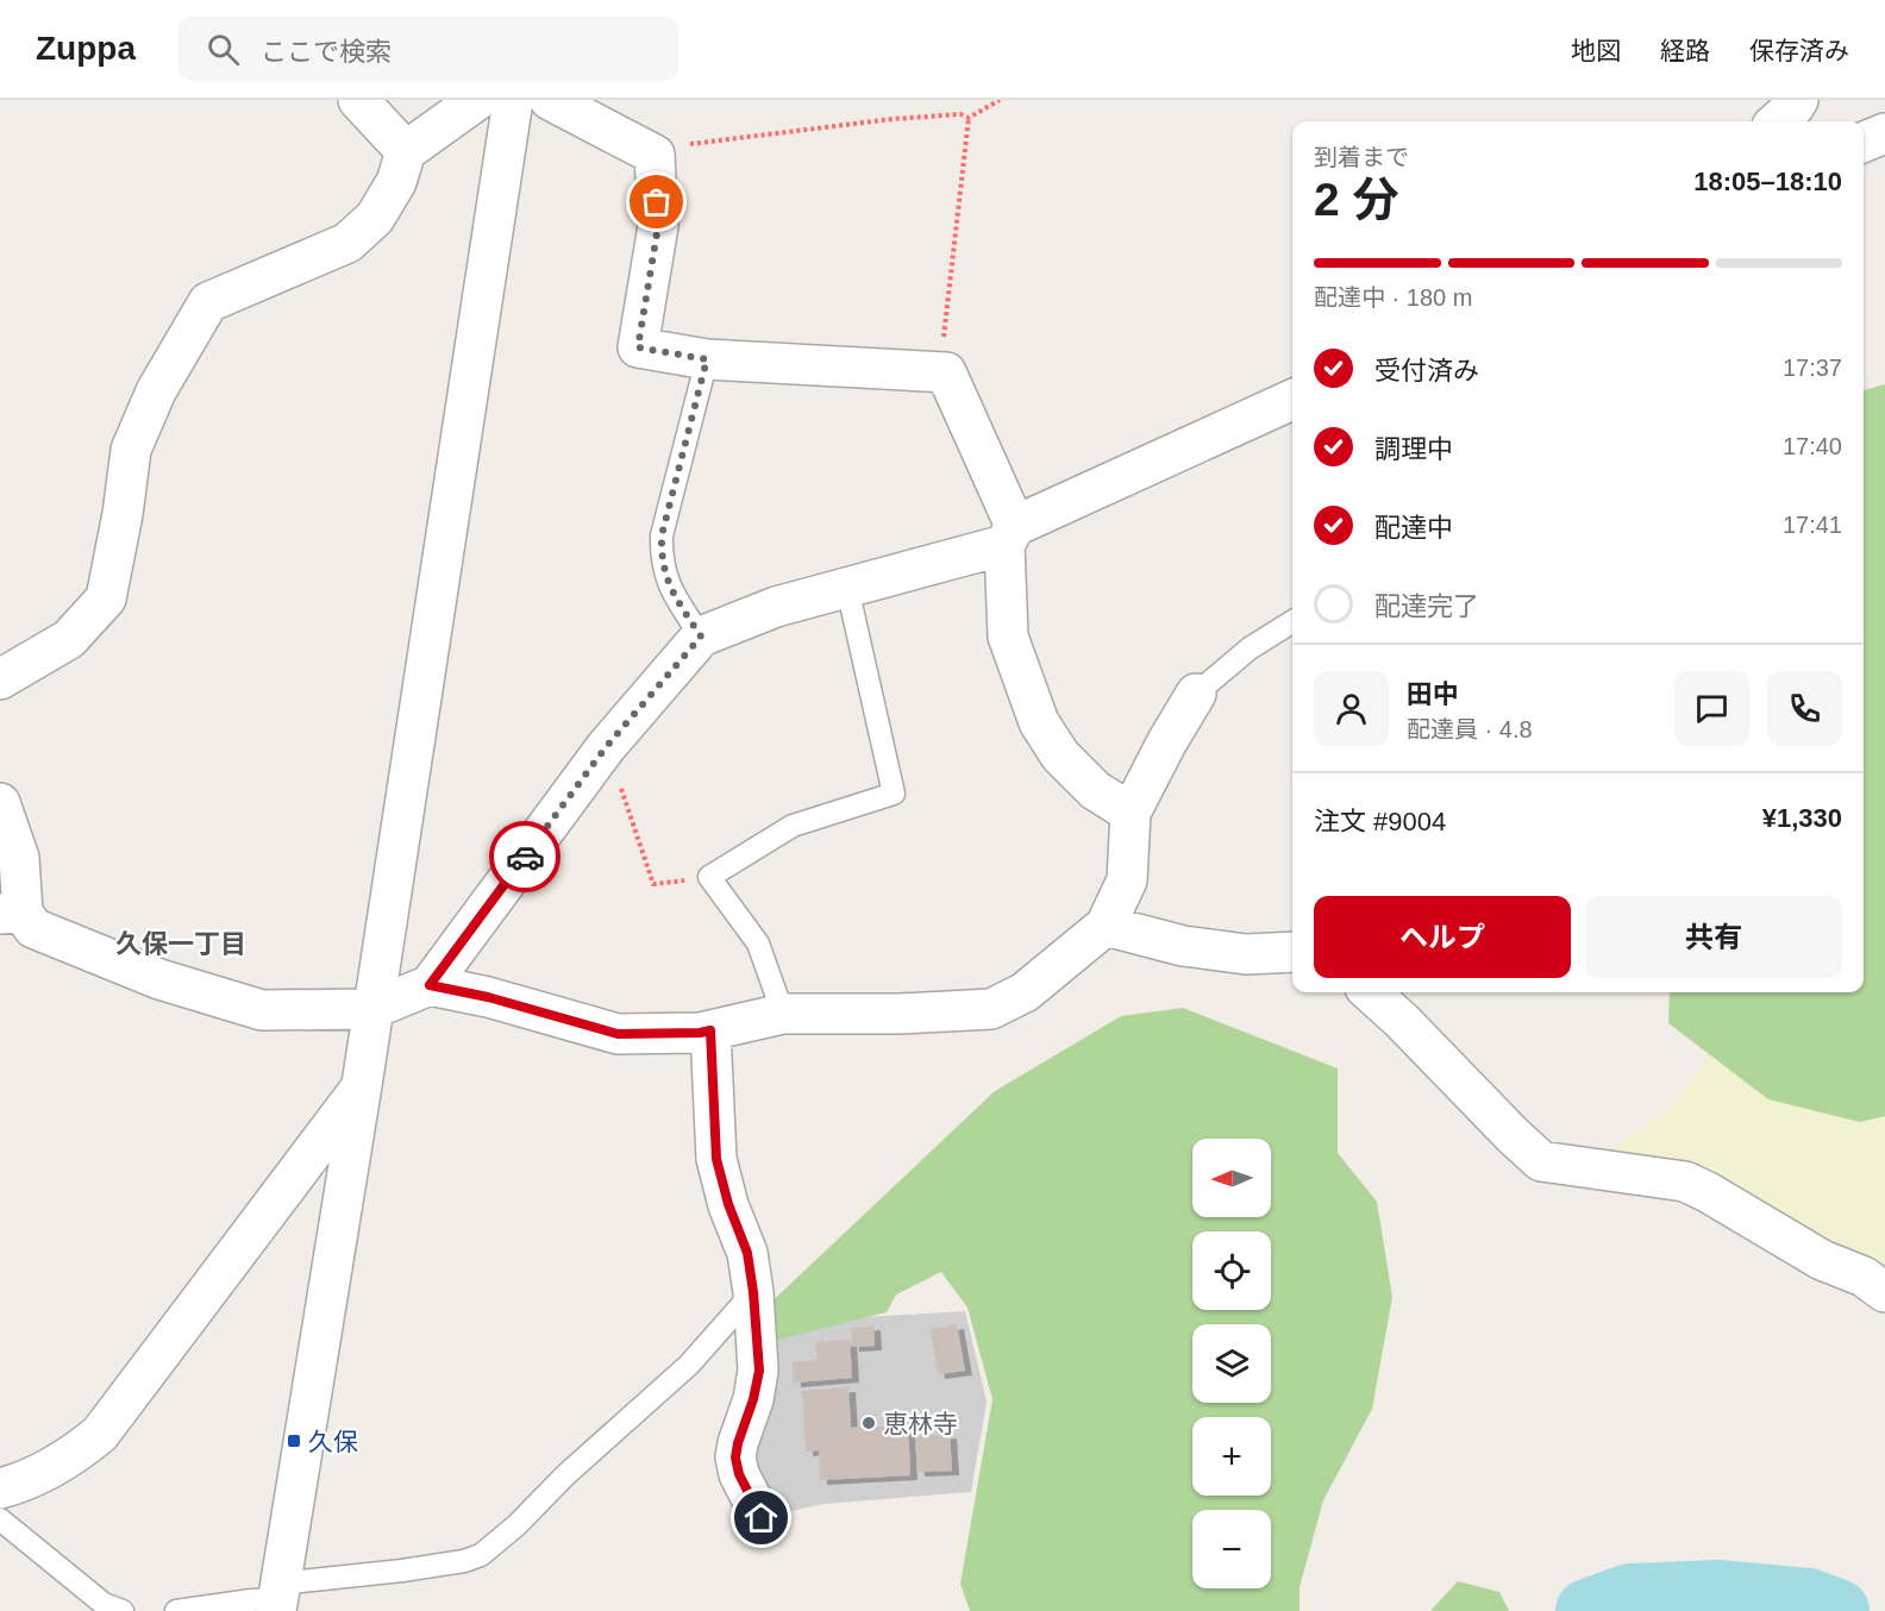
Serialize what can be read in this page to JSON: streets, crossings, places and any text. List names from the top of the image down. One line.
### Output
{"districts":["久保一丁目"],"places":{"other":["恵林寺"],"transit":["久保"]},"north":"left","page":{"header":"Zuppa","search":"ここで検索","nav":["地図","経路","保存済み"],"heading":["2 分","到着まで","18:05–18:10"],"panel":["田中","配達員 · 4.8","注文 #9004","¥1,330"],"bar":"配達中 · 180 m","list":[["受付済み","17:37"],["調理中","17:40"],["配達中","17:41"],"配達完了"],"buttons":["ヘルプ","共有"],"map_buttons":["+","−"]}}
